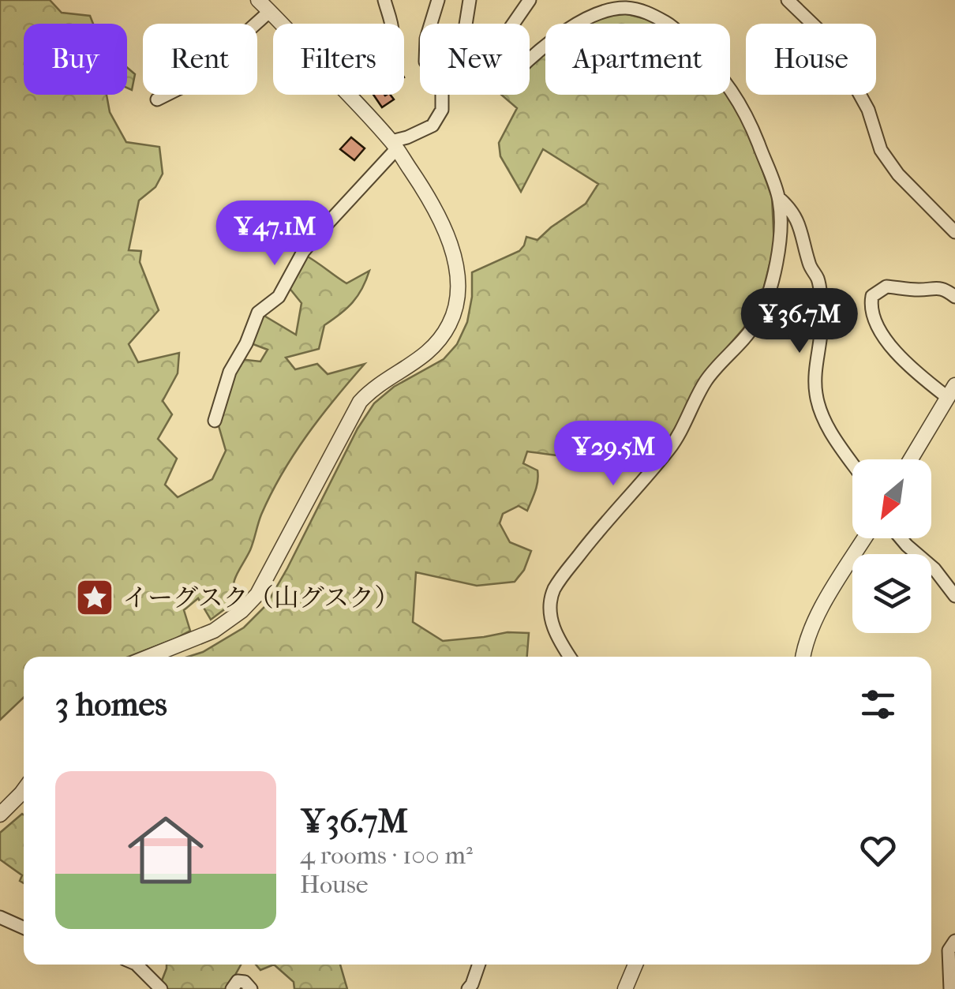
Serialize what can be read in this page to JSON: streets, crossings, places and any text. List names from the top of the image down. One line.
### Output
{"places":{"place":["イーグスク（山グスク）"]},"north":"bottom left","page":{"chip":["Buy","Rent","Filters","New","Apartment","House"],"price":["¥47.1M","¥36.7M","¥29.5M"],"heading":"3 homes","list":[{"name":"¥36.7M","note":"4 rooms · 100 m² · House"}]}}
